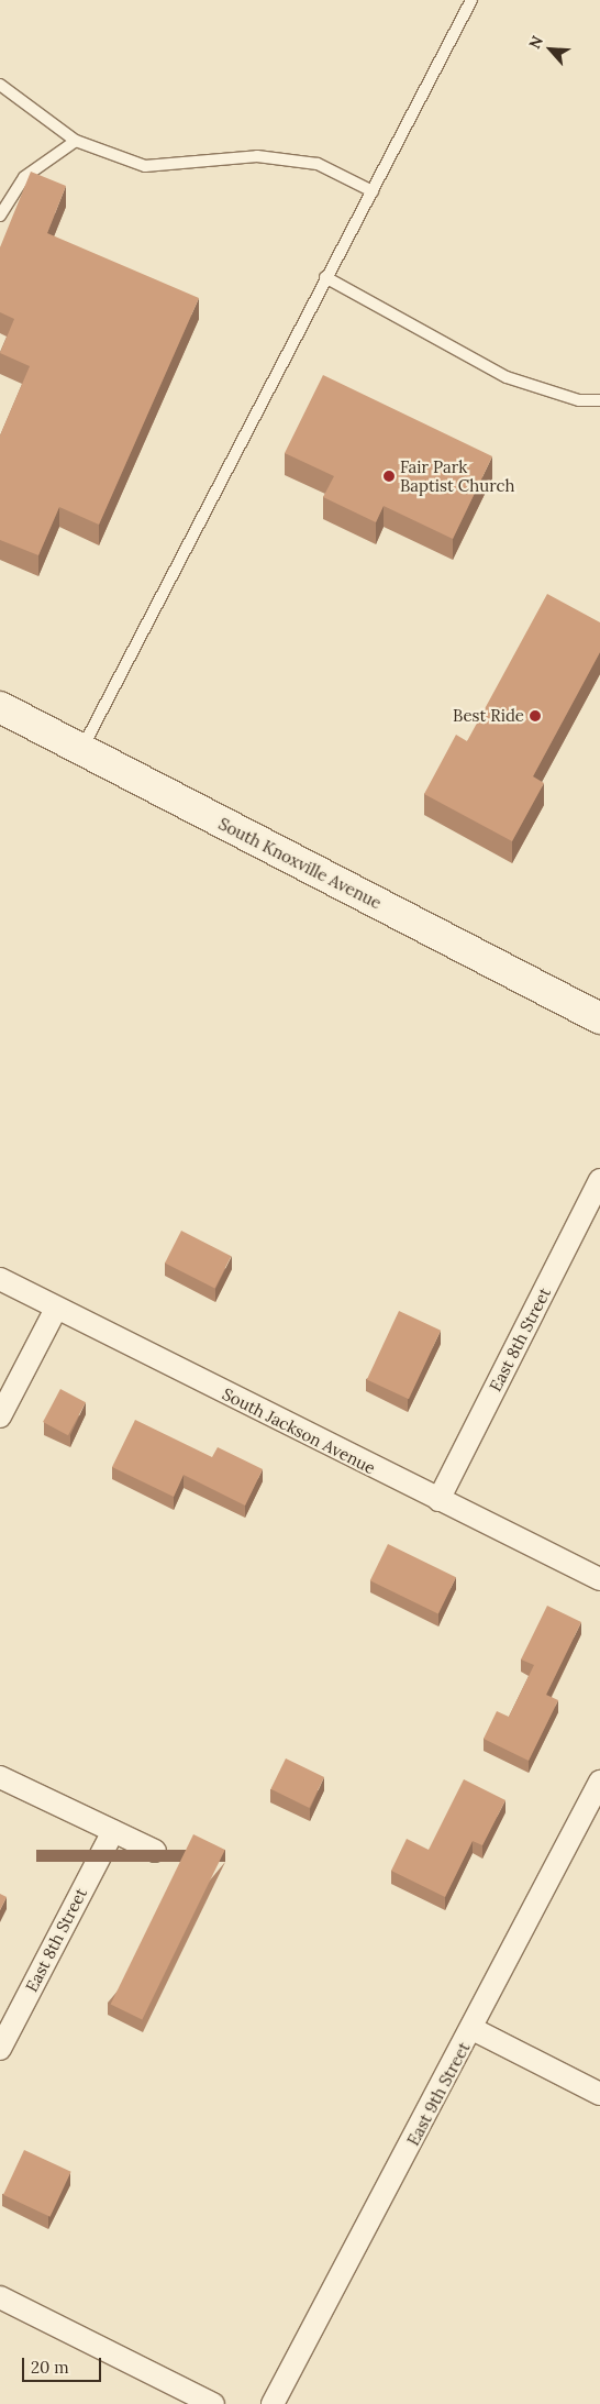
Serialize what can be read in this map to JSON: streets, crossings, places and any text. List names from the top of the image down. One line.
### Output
{"streets":{"main road":["South Knoxville Avenue"],"street":["East 8th Street","South Jackson Avenue","East 9th Street"]},"crossings":[["East 8th Street","South Jackson Avenue"]],"places":["Fair Park Baptist Church","Best Ride"],"scale_bar":"20 m","north":"top left"}
